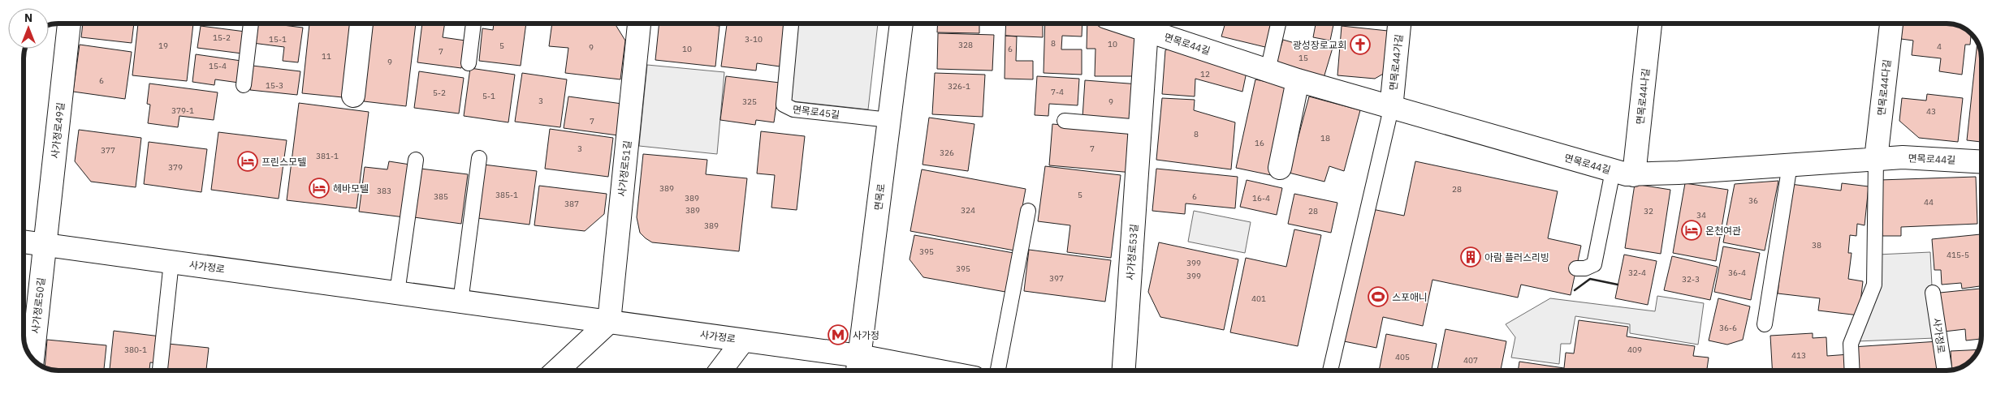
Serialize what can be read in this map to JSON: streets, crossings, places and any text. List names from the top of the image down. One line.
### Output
{"streets":{"street":["면목로44길","면목로44가길","면목로44다길","면목로44나길","사가정로49길","사가정로51길","면목로","사가정로53길","사가정로","사가정로50길"],"lane":["면목로45길"]},"crossings":[["면목로44길","면목로44가길"],["면목로44길","면목로44다길"],["면목로44길","면목로44나길"],["면목로44길","사가정로53길"],["면목로45길","면목로"],["사가정로49길","사가정로"],["사가정로49길","사가정로50길"],["사가정로51길","사가정로"],["면목로","사가정로"],["사가정로","사가정로50길"]],"places":{"church":["광성장로교회"],"hotel":["프린스모텔","헤바모텔","온천여관"],"building":["아람 플러스리빙"],"sports":["스포애니"],"metro station":["사가정"]},"house_numbers":["15-2","15-1","3-10","8","10","328","19","5","4","9","10","6","7","11","15","9","15-4","12","6","15-3","326-1","7-4","5-2","5-1","3","325","9","379-1","43","7","8","18","16","3","7","377","326","381-1","379","389","28","383","385-1","5","385","6","389","16-4","36","44","387","389","324","28","32","34","389","38","395","415-5","399","395","32-4","36-4","399","397","32-3","401","36-6","380-1","409","413","405","407"],"north":"top"}
